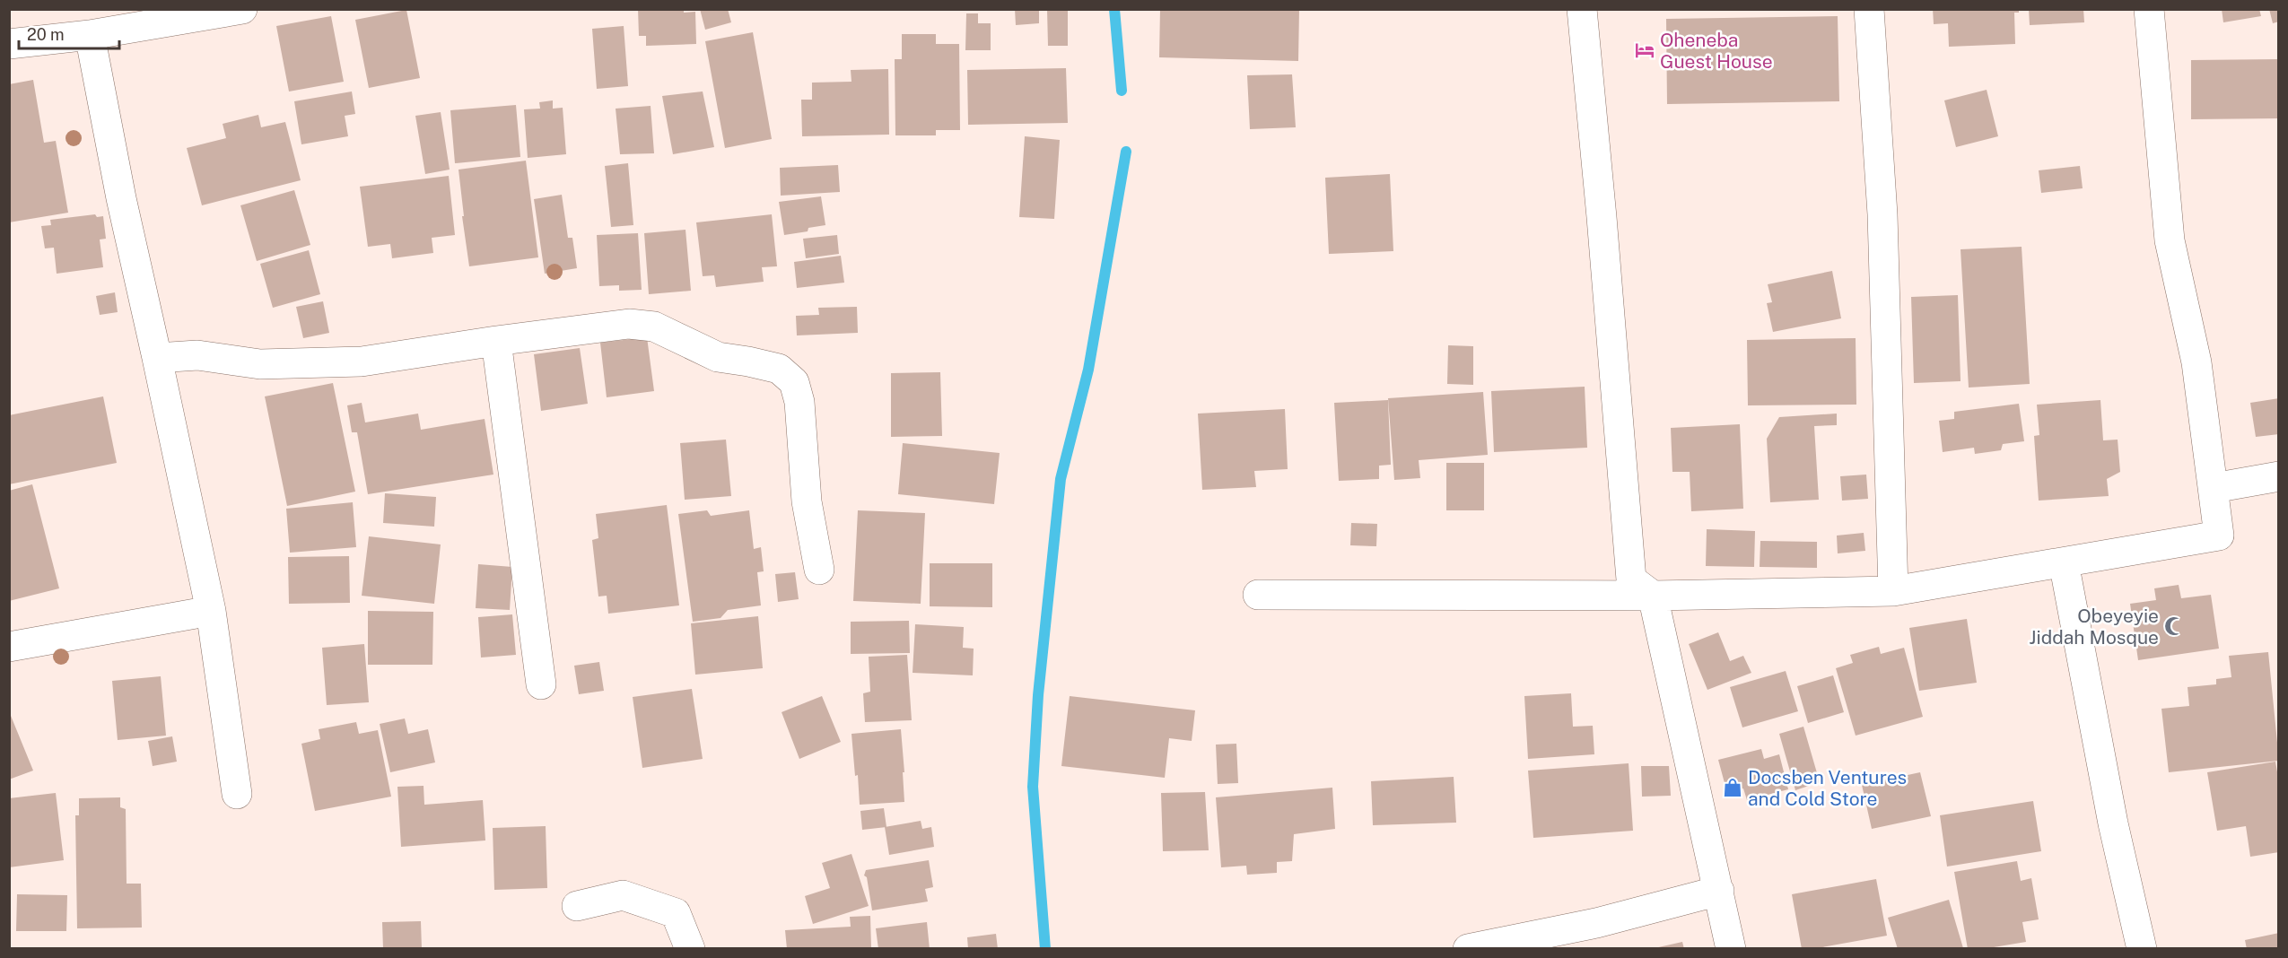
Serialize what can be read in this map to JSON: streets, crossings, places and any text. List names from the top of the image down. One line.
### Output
{"places":{"hotel":["Oheneba Guest House"],"mosque":["Obeyeyie Jiddah Mosque"],"shop":["Docsben Ventures and Cold Store"]},"scale_bar":"20 m"}
